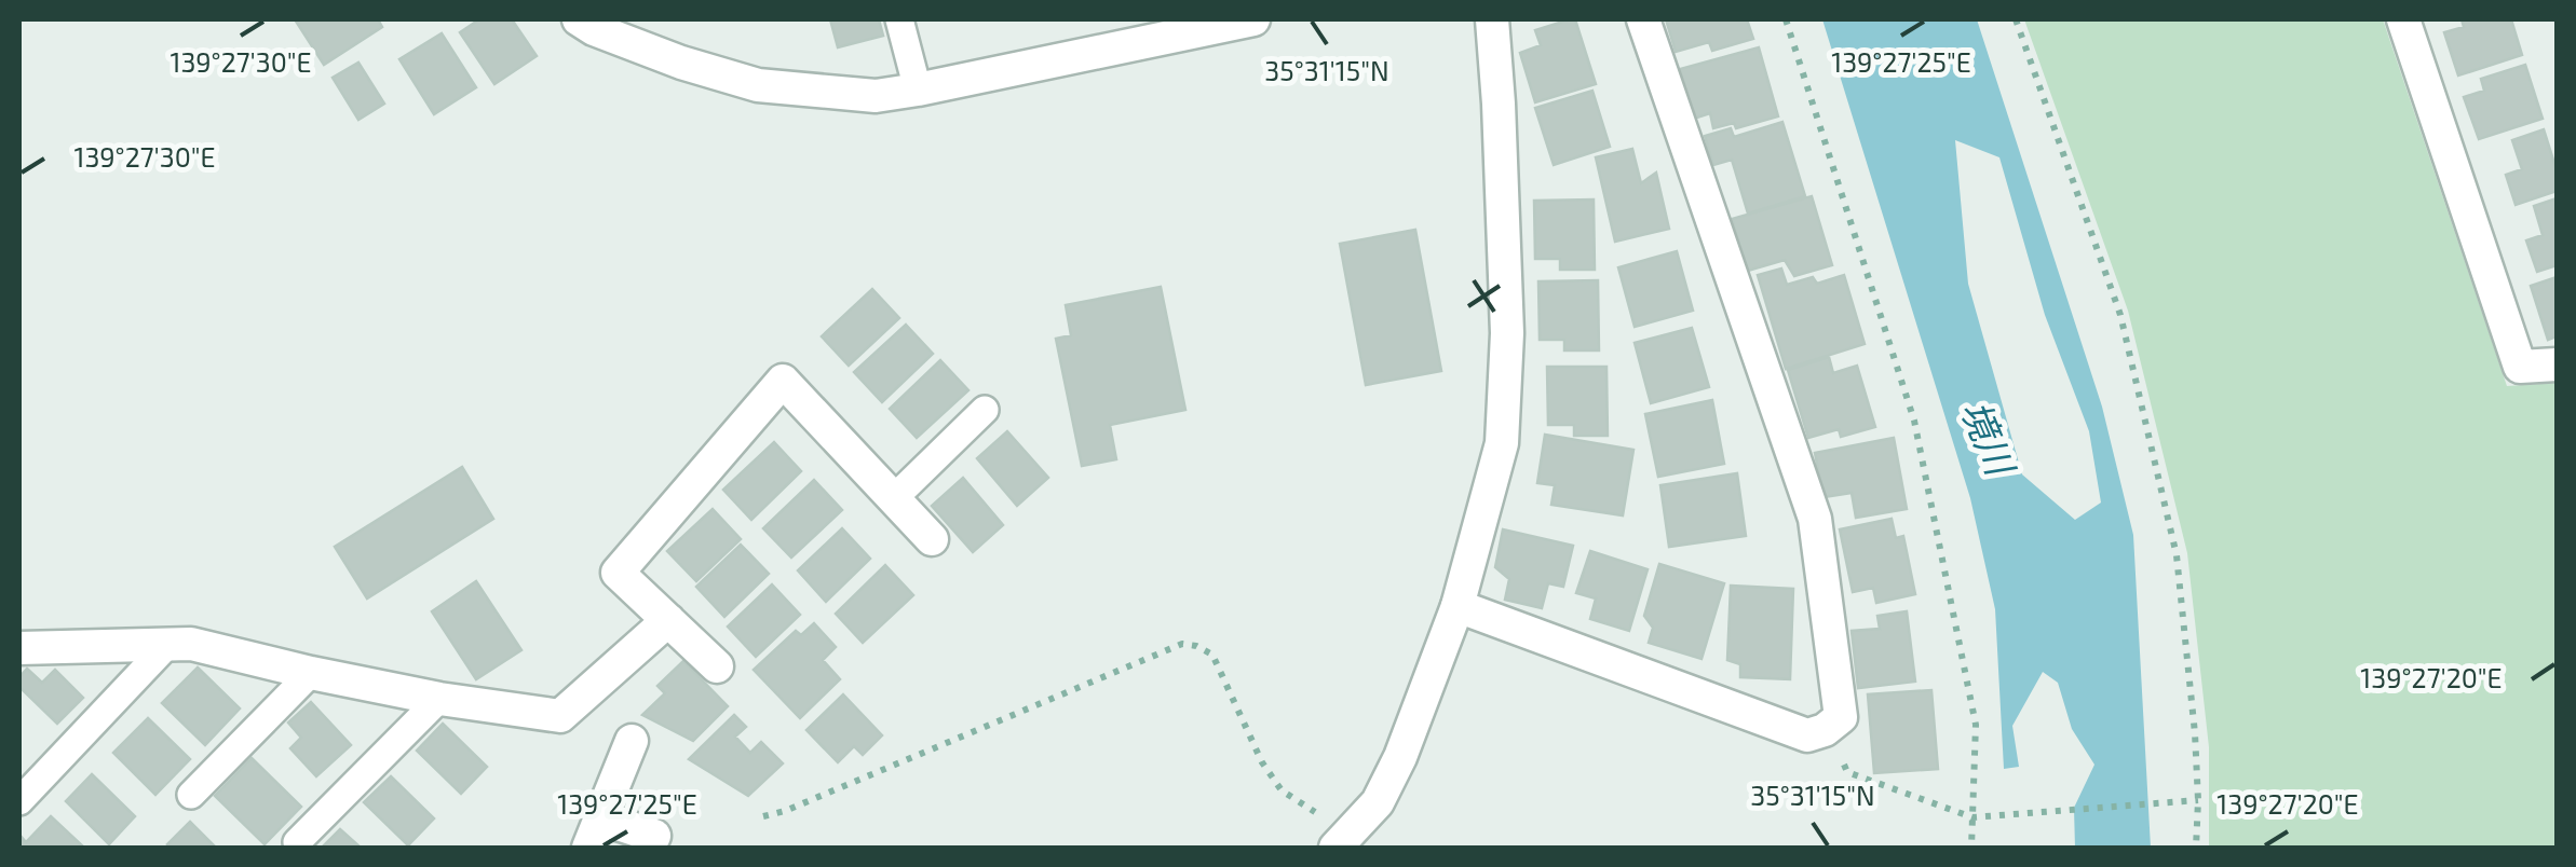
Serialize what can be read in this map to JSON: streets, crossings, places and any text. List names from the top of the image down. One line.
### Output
{"water":["境川"],"coordinates":["139°27'30\"E","139°27'25\"E","35°31'15\"N","139°27'20\"E"]}
